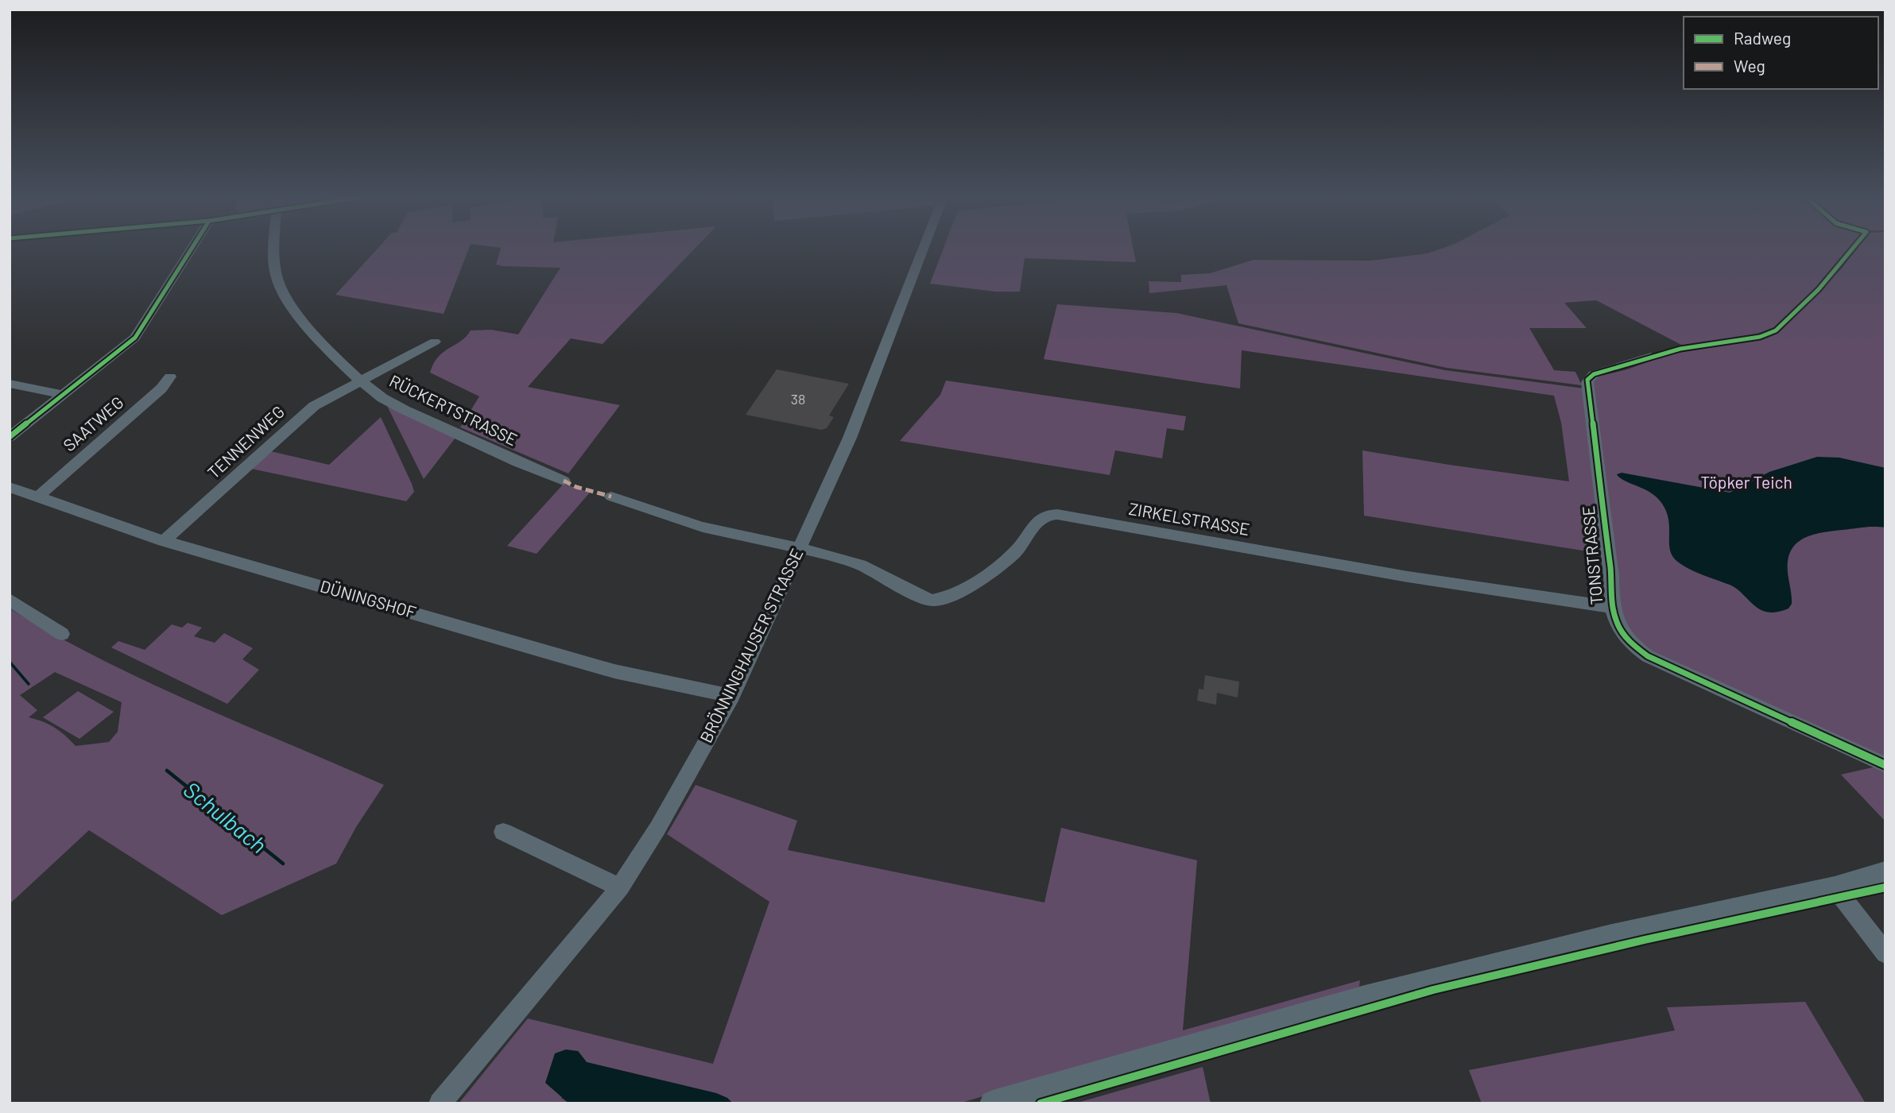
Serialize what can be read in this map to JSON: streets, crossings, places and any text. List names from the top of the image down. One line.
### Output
{"streets":{"street":["RÜCKERTSTRASSE","SAATWEG","TENNENWEG","ZIRKELSTRASSE","TONSTRASSE","DÜNINGSHOF","BRÖNNINGHAUSER STRASSE"]},"crossings":[["RÜCKERTSTRASSE","TENNENWEG"],["SAATWEG","DÜNINGSHOF"],["TENNENWEG","DÜNINGSHOF"],["ZIRKELSTRASSE","TONSTRASSE"],["ZIRKELSTRASSE","BRÖNNINGHAUSER STRASSE"],["DÜNINGSHOF","BRÖNNINGHAUSER STRASSE"]],"water":["Schulbach"],"parks":["Töpker Teich"],"house_numbers":["38"],"legend":["Radweg","Weg"]}
